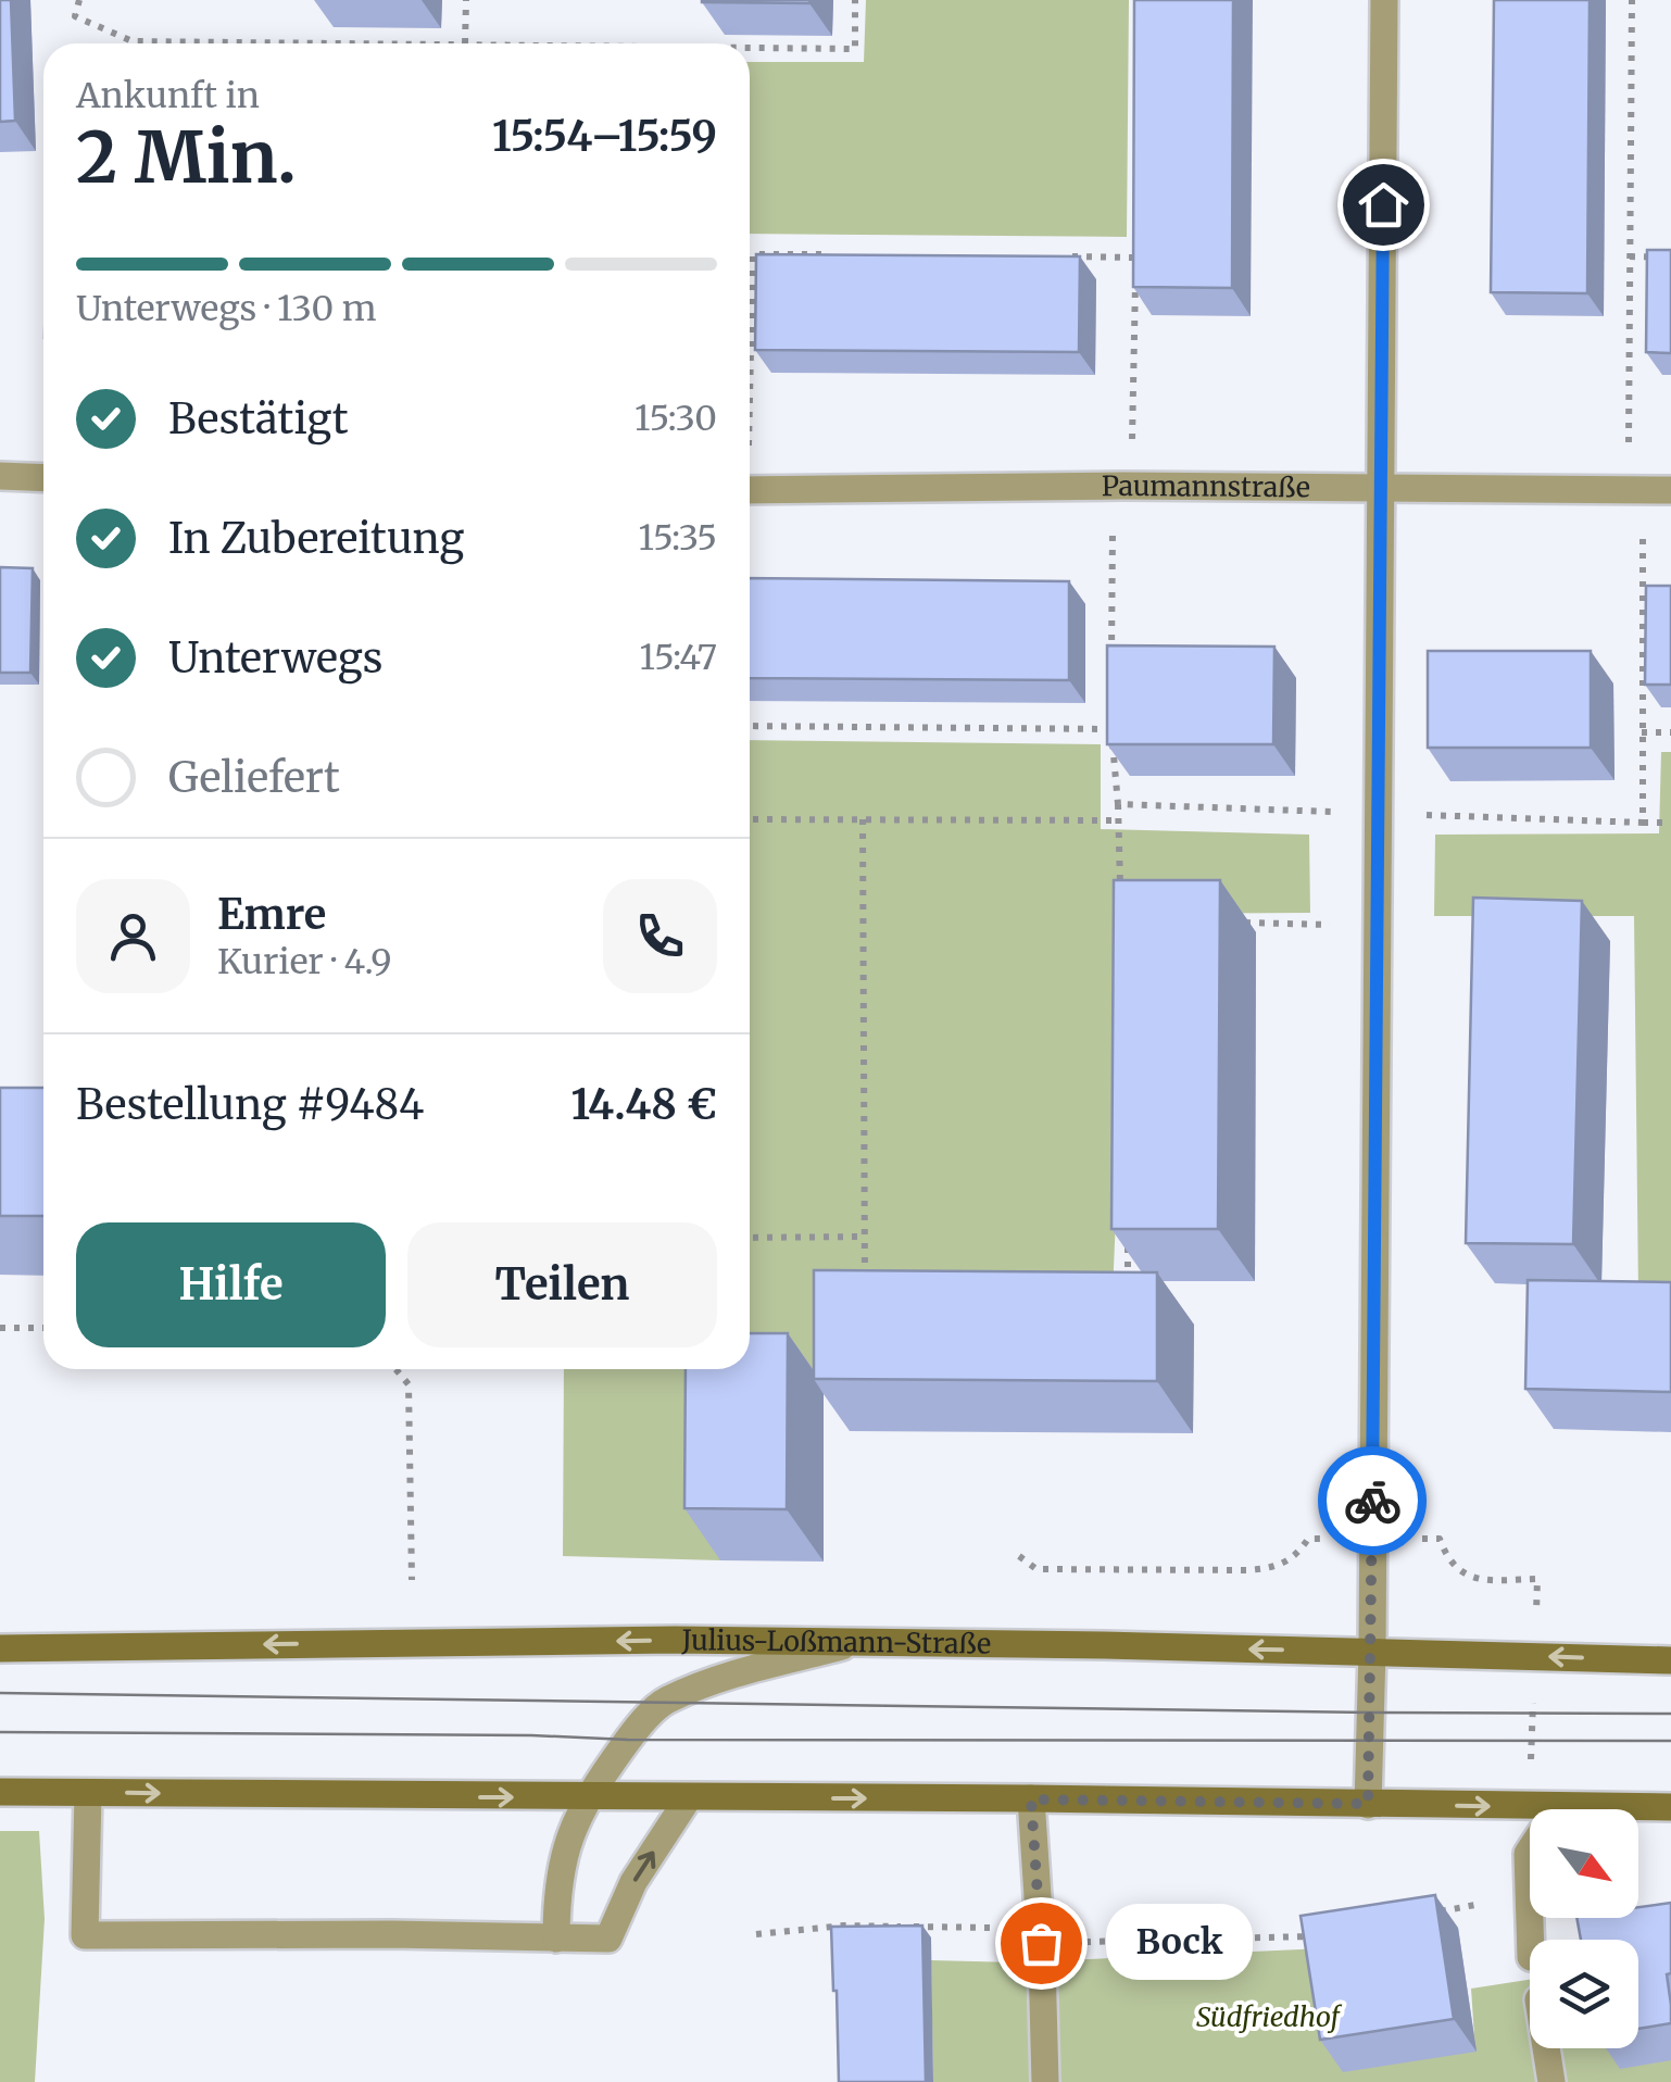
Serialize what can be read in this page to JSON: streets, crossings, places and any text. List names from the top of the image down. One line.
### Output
{"streets":{"main road":["Julius-Loßmann-Straße"],"street":["Paumannstraße"]},"parks":["Südfriedhof"],"places":["Bock"],"north":"bottom right","page":{"heading":["2 Min.","Ankunft in","15:54–15:59"],"panel":["Emre","Kurier · 4.9","Bestellung #9484","14.48 €"],"bar":"Unterwegs · 130 m","list":[["Bestätigt","15:30"],["In Zubereitung","15:35"],["Unterwegs","15:47"],"Geliefert"],"buttons":["Hilfe","Teilen"],"bubble":"Bock"}}
